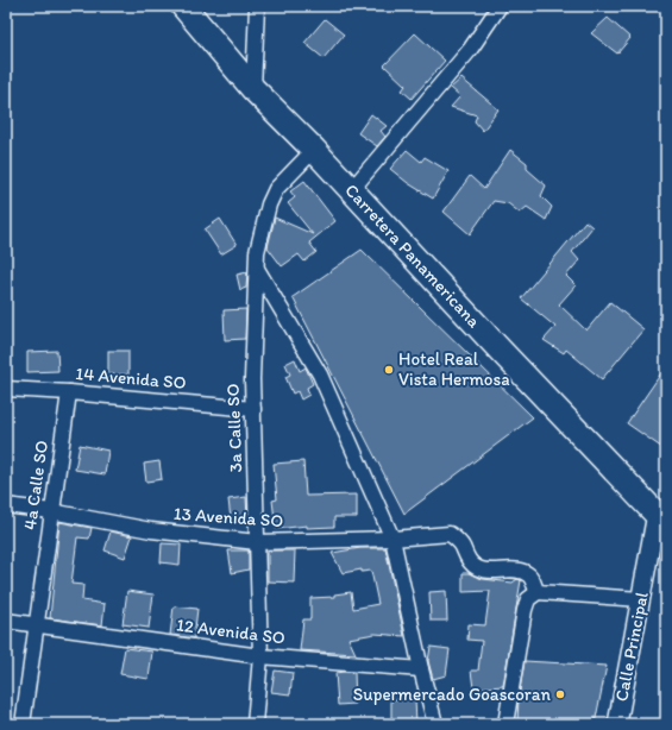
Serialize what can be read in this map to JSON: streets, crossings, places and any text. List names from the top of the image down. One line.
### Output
{"streets":{"highway":["Carretera Panamericana"],"street":["14 Avenida SO","3a Calle SO","4a Calle SO","13 Avenida SO","12 Avenida SO","Calle Principal"]},"crossings":[["Carretera Panamericana","3a Calle SO"],["Carretera Panamericana","Calle Principal"],["14 Avenida SO","3a Calle SO"],["14 Avenida SO","4a Calle SO"],["3a Calle SO","13 Avenida SO"],["3a Calle SO","12 Avenida SO"],["4a Calle SO","13 Avenida SO"],["4a Calle SO","12 Avenida SO"]],"places":["Hotel Real Vista Hermosa","Supermercado Goascoran"]}
